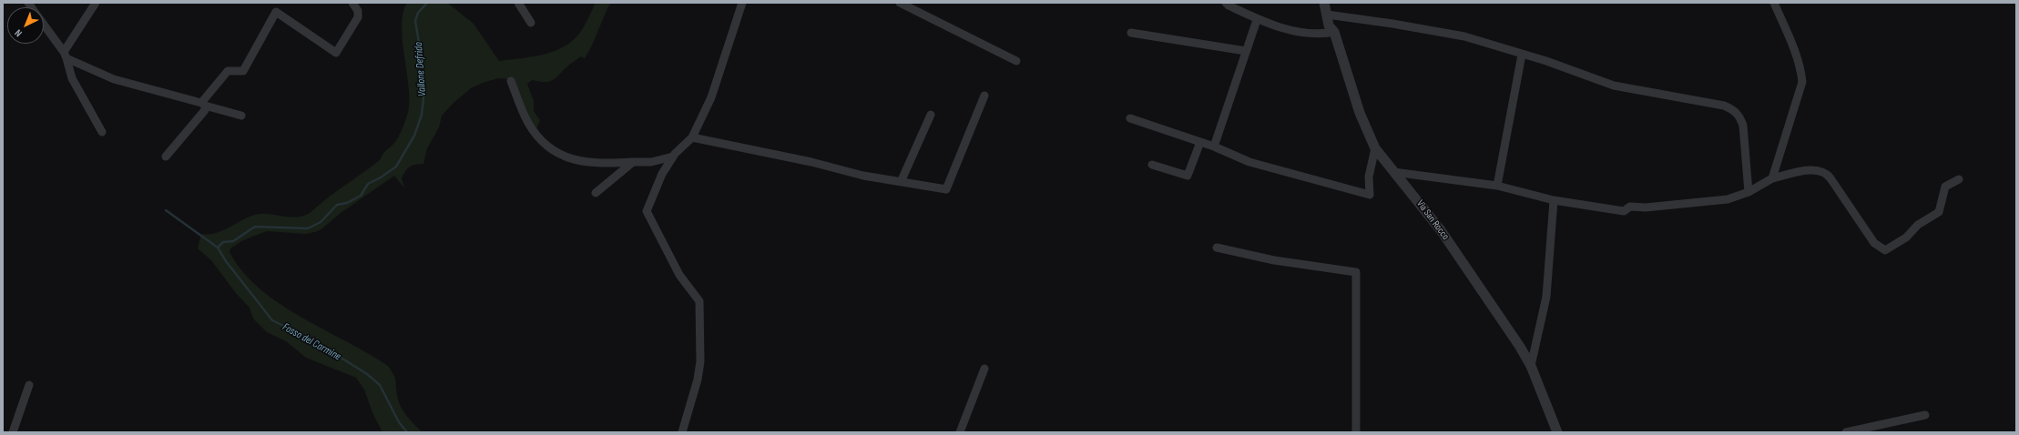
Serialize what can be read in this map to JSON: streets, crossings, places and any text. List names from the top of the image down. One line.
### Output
{"streets":{"street":["Via San Rocco"]},"water":["Vallone Defrido","Fosso del Carmine"],"north":"bottom left"}
